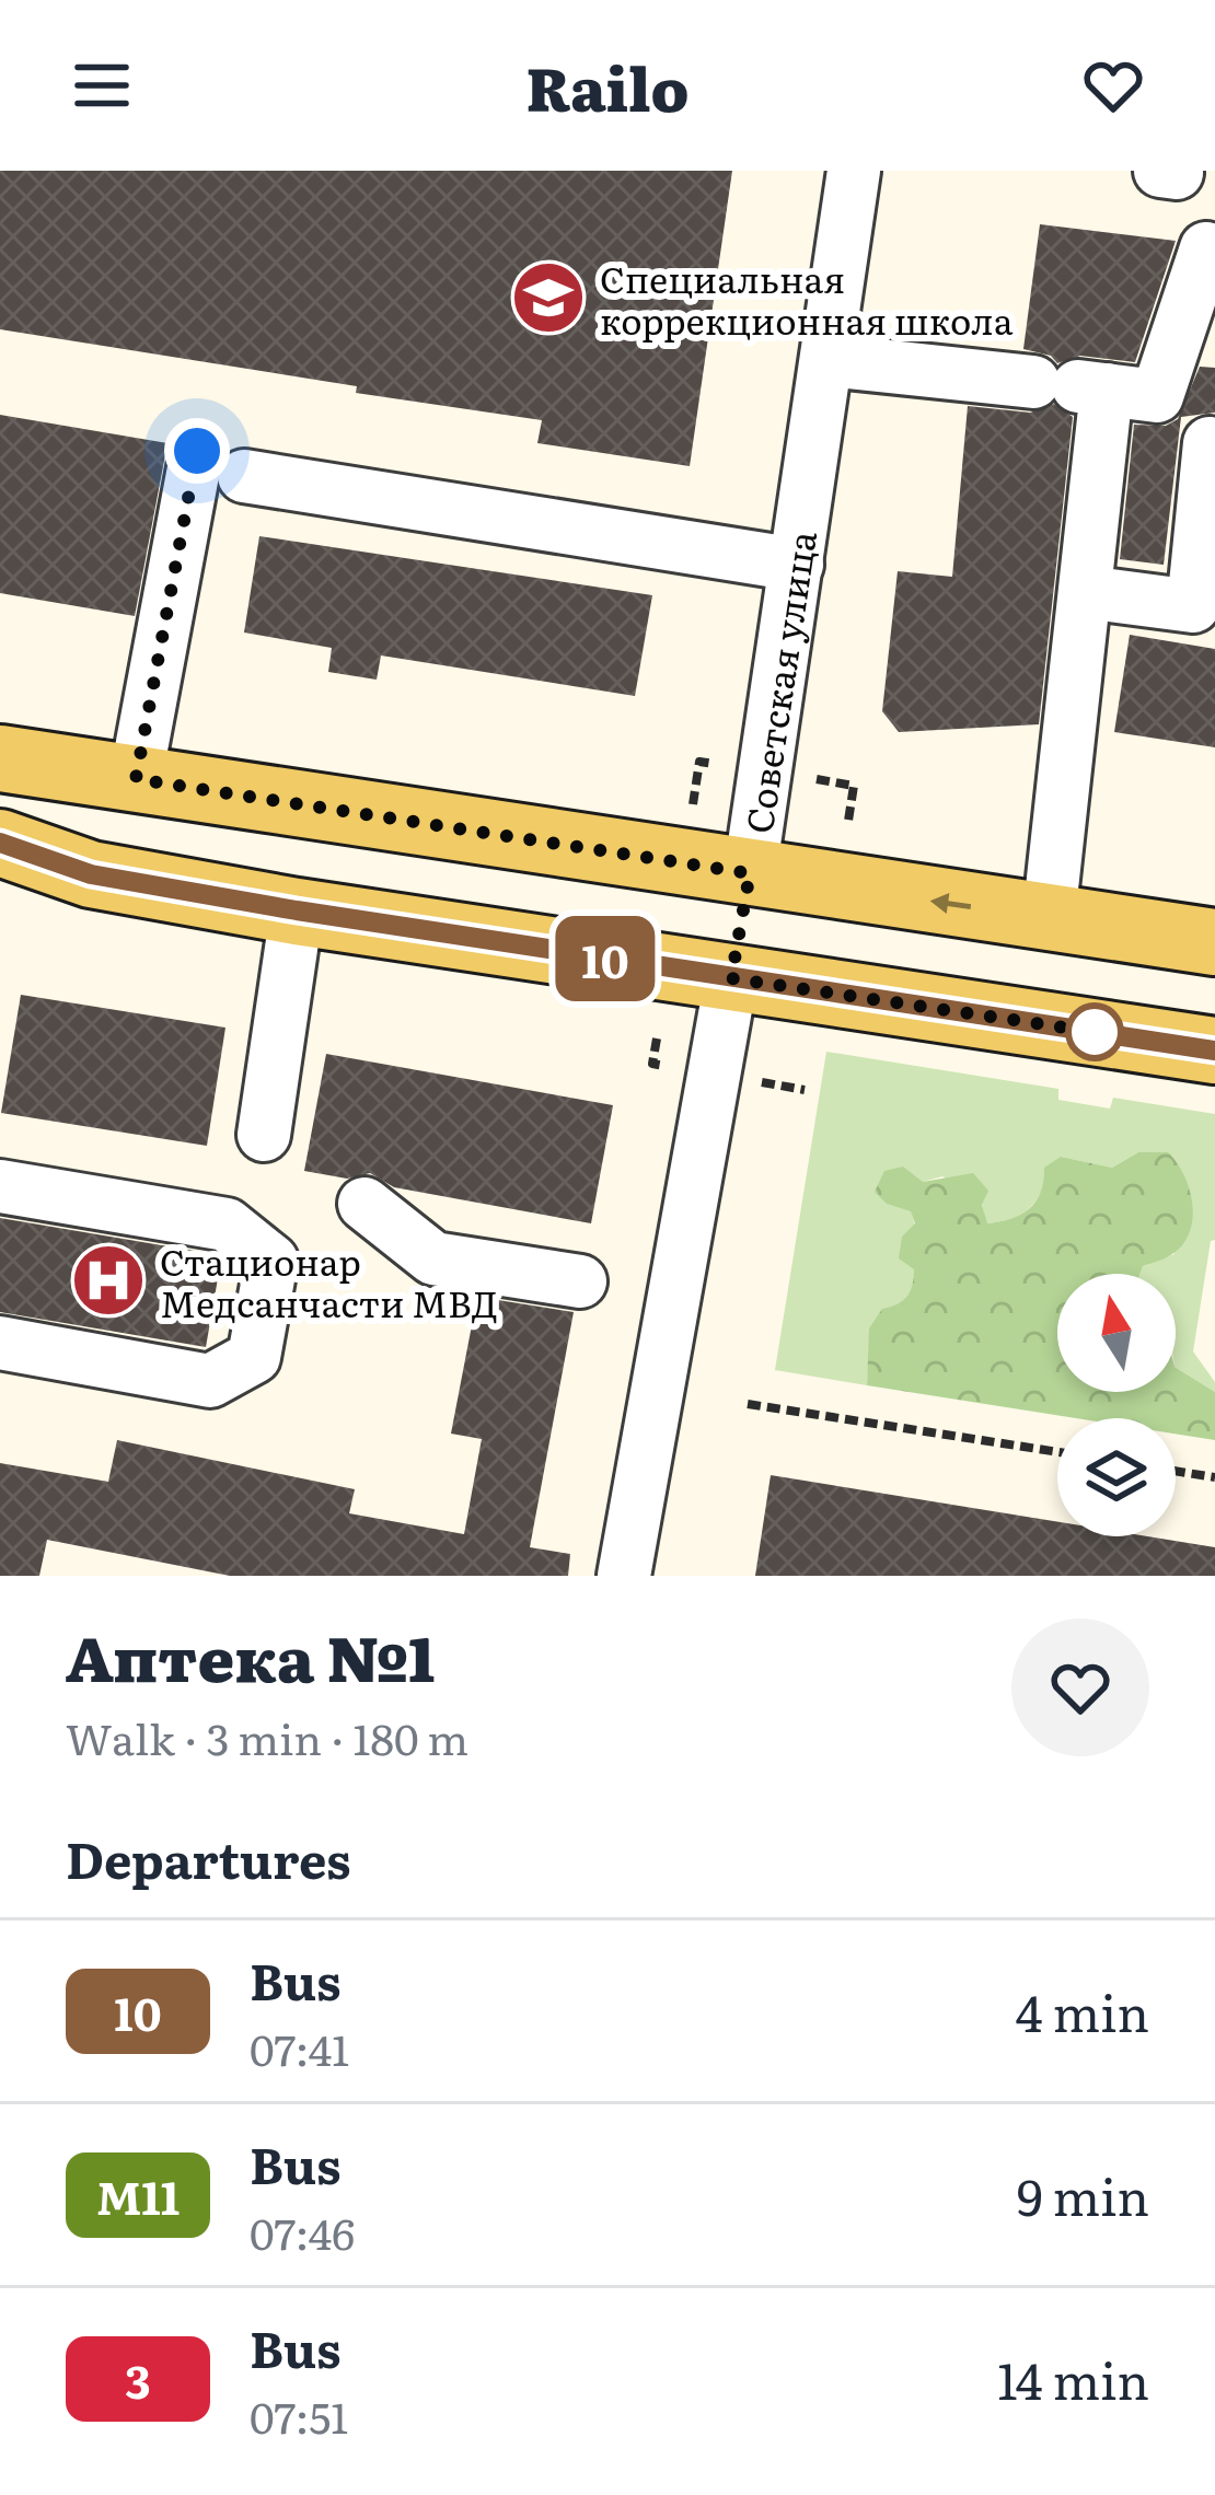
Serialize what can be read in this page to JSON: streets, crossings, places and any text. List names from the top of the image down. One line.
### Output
{"streets":{"main road":["Советская улица"]},"places":{"school or university":["Специальная коррекционная школа"],"hospital":["Стационар Медсанчасти МВД"]},"lines":["bus line 10"],"north":"top","page":{"header":"Railo","on_map":"10","heading":[["Аптека №1","Walk · 3 min · 180 m"],"Departures"],"list":[{"mark":"10","name":"Bus","note":"07:41","value":"4 min"},{"mark":"М11","name":"Bus","note":"07:46","value":"9 min"},{"mark":"3","name":"Bus","note":"07:51","value":"14 min"}]}}
